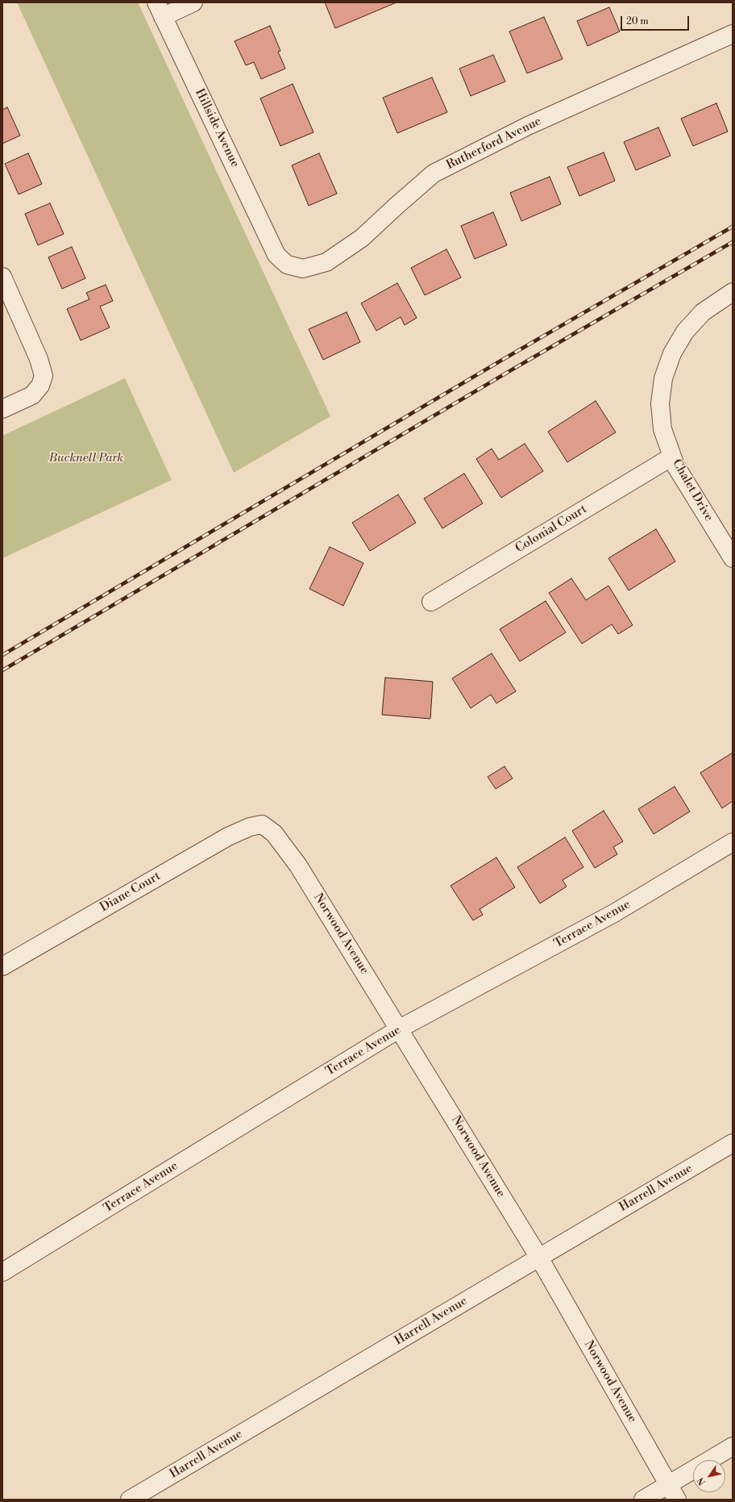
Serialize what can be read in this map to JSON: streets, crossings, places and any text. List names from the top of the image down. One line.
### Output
{"streets":{"street":["Hillside Avenue","Rutherford Avenue","Chalet Drive","Colonial Court","Diane Court","Terrace Avenue","Norwood Avenue","Harrell Avenue"]},"crossings":[["Hillside Avenue","Rutherford Avenue"],["Chalet Drive","Colonial Court"],["Diane Court","Norwood Avenue"],["Terrace Avenue","Norwood Avenue"],["Norwood Avenue","Harrell Avenue"]],"parks":["Bucknell Park"],"scale_bar":"20 m","north":"bottom left"}
